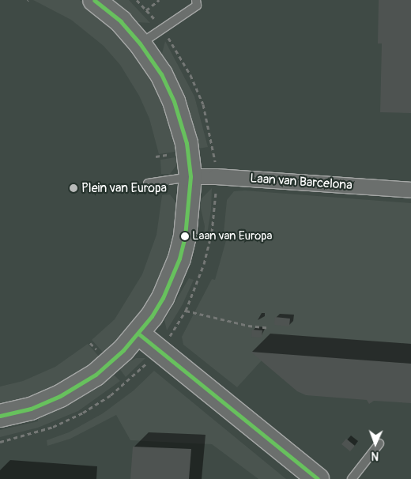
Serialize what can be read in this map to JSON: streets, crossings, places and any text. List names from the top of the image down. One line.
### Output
{"streets":{"street":["Laan van Barcelona"]},"places":["Plein van Europa","Laan van Europa"],"north":"bottom"}
